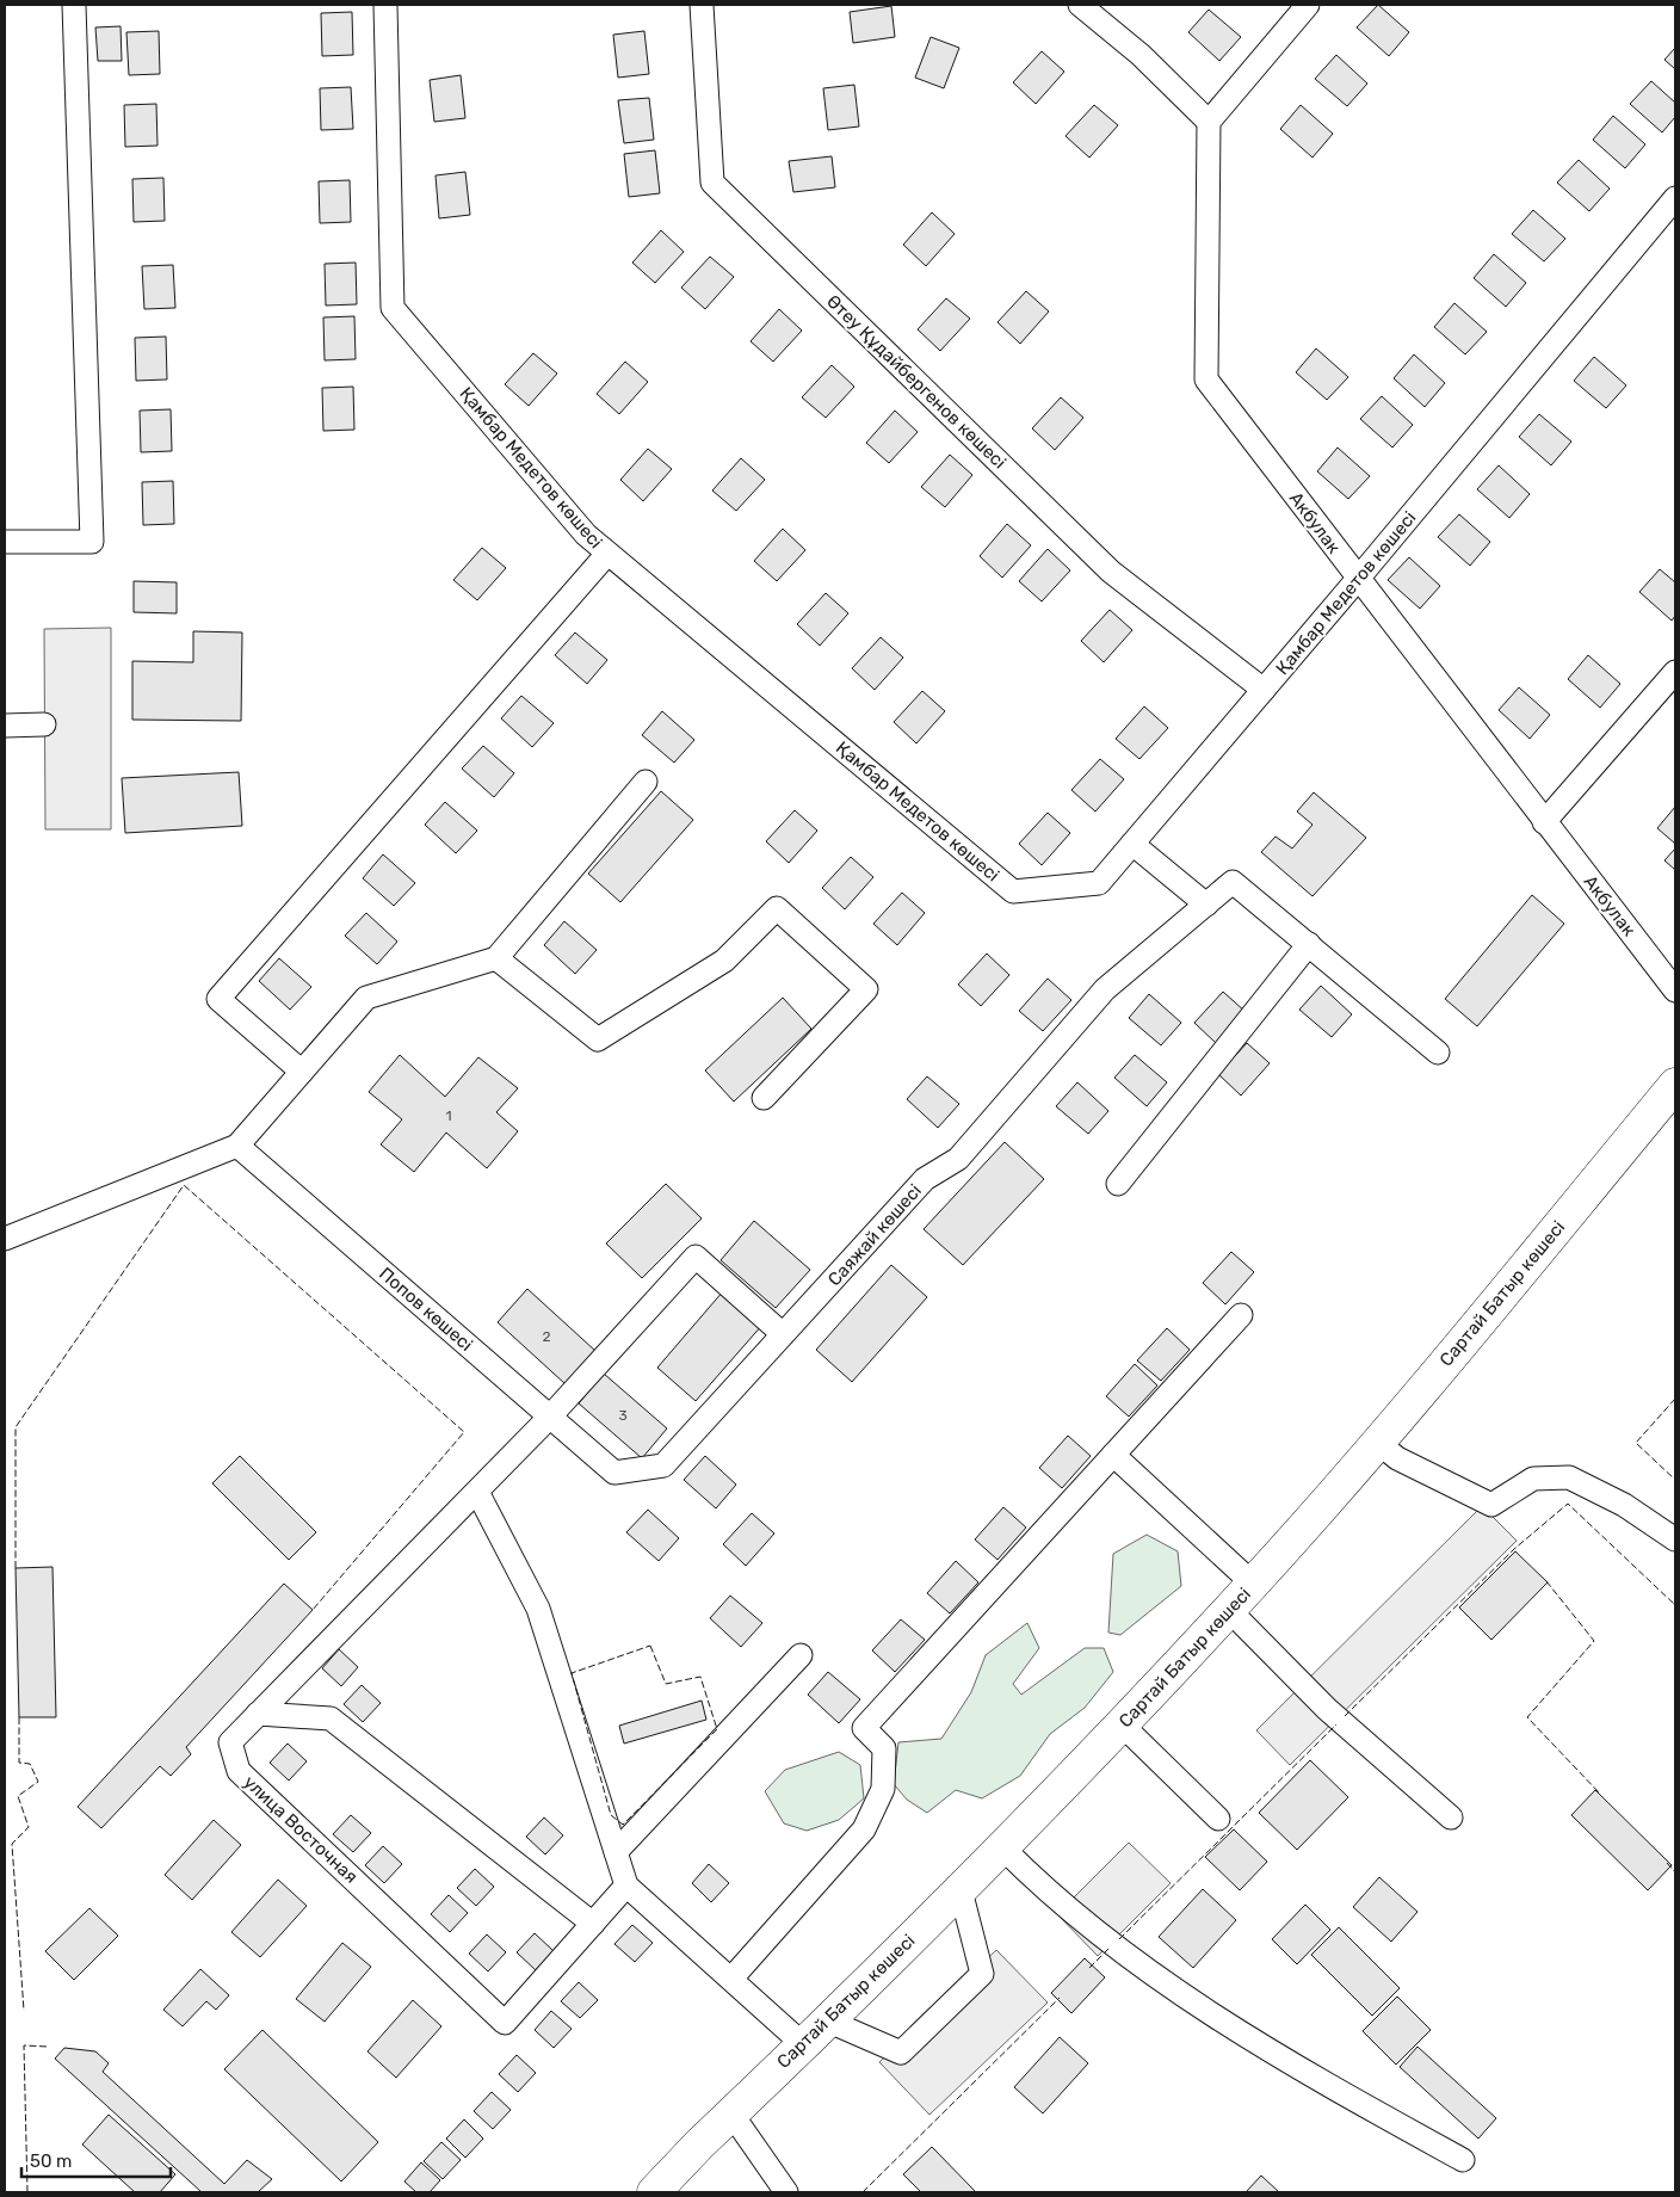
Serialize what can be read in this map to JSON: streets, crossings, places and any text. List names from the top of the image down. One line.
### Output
{"streets":{"highway":["Сартай Батыр көшесі"],"street":["Өтеу Құдайбергенов көшесі","Қамбар Медетов көшесі","Акбулак","Саяжай көшесі","Попов көшесі","улица Восточная"]},"crossings":[["Өтеу Құдайбергенов көшесі","Қамбар Медетов көшесі"],["Қамбар Медетов көшесі","Акбулак"],["Саяжай көшесі","Попов көшесі"],["Саяжай көшесі","улица Восточная"],["Попов көшесі","улица Восточная"]],"house_numbers":["1","2","3"],"scale_bar":"50 m"}
